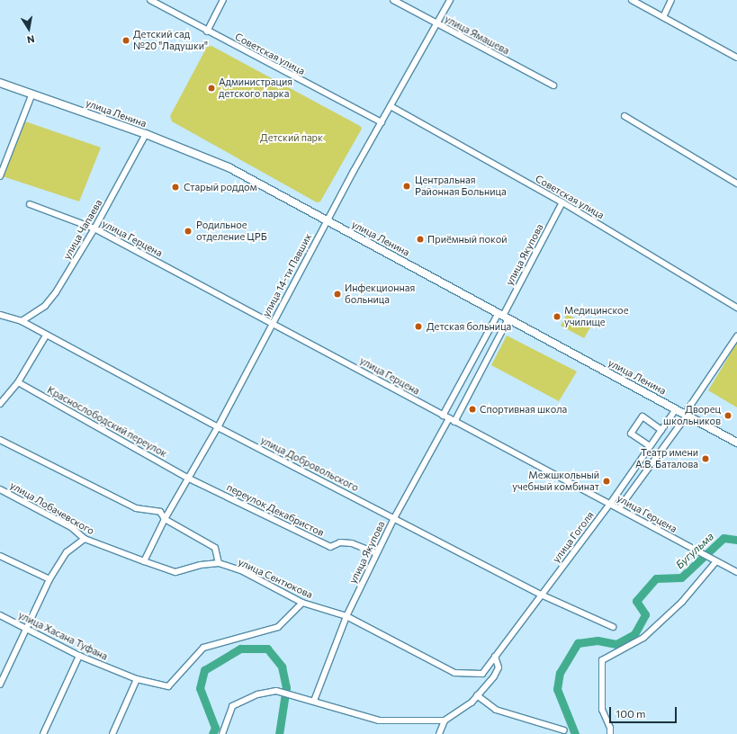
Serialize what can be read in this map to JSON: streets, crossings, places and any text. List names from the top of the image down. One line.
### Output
{"streets":{"main road":["улица Ленина"],"street":["улица Ямашева","Советская улица","улица Чапаева","улица Герцена","улица Якупова","улица 14-ти Павших","Краснослободский переулок","улица Добровольского","улица Лобачевского","переулок Декабристов","улица Гоголя","улица Сентюкова","улица Хасана Туфана"]},"crossings":[["улица Ямашева","улица 14-ти Павших"],["Советская улица","улица Якупова"],["Советская улица","улица 14-ти Павших"],["улица Ленина","улица Чапаева"],["улица Ленина","улица Якупова"],["улица Ленина","улица 14-ти Павших"],["улица Ленина","улица Гоголя"],["улица Чапаева","улица Герцена"],["улица Чапаева","улица Добровольского"],["улица Герцена","улица Якупова"],["улица Герцена","улица 14-ти Павших"],["улица Герцена","улица Гоголя"],["улица Якупова","улица Добровольского"],["улица Якупова","переулок Декабристов"],["улица Якупова","улица Сентюкова"],["улица 14-ти Павших","Краснослободский переулок"],["улица 14-ти Павших","улица Добровольского"],["улица 14-ти Павших","улица Лобачевского"],["улица 14-ти Павших","переулок Декабристов"],["Краснослободский переулок","переулок Декабристов"],["улица Добровольского","улица Гоголя"],["улица Лобачевского","улица Сентюкова"],["улица Гоголя","улица Сентюкова"],["улица Сентюкова","улица Хасана Туфана"]],"water":["Бугульма"],"parks":["Детский парк"],"places":["Детский сад №20 \"Ладушки\"","Администрация детского парка","Центральная Районная Больница","Старый роддом","Родильное отделение ЦРБ","Приёмный покой","Инфекционная больница","Медицинское училище","Детская больница","Спортивная школа","Дворец школьников","Театр имени А.В. Баталова","Межшкольный учебный комбинат"],"scale_bar":"100 m","north":"bottom"}
